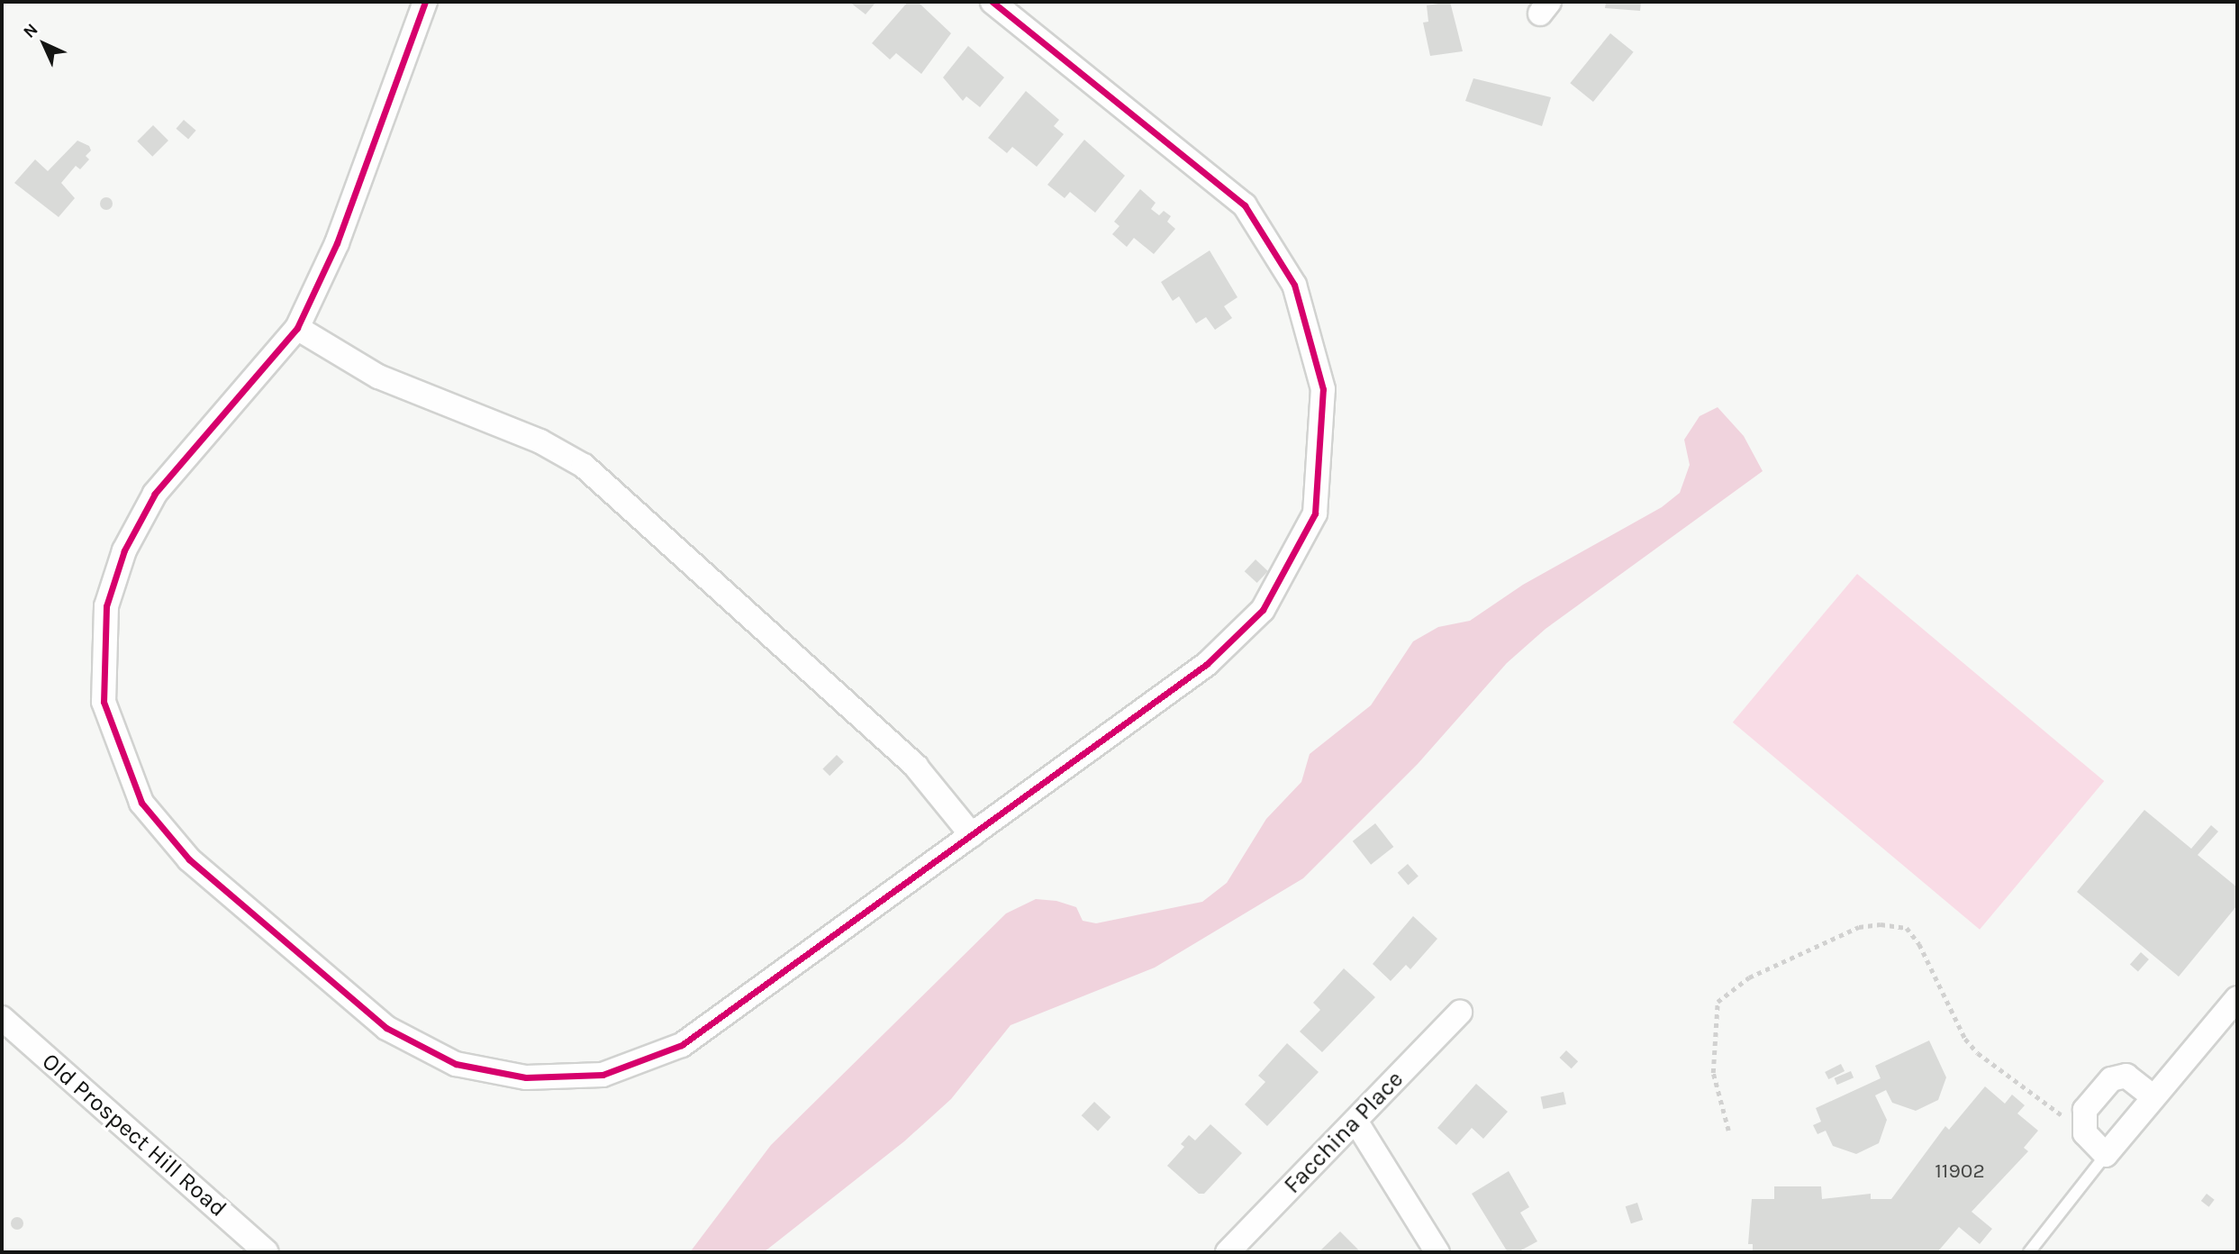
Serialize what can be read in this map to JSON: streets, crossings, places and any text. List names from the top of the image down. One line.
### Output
{"streets":{"street":["Facchina Place","Old Prospect Hill Road"]},"house_numbers":["11902"],"north":"top left"}
